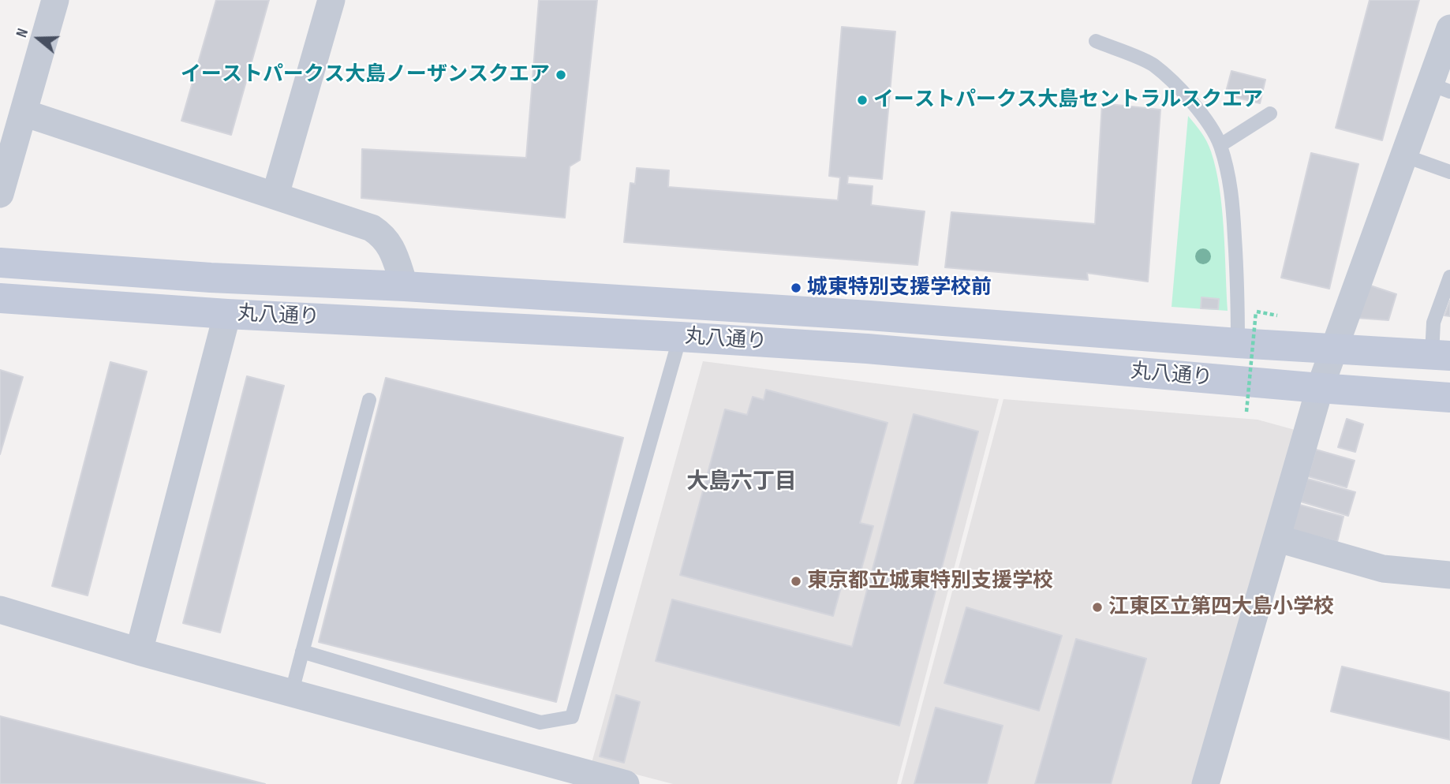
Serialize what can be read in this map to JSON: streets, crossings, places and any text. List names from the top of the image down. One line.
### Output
{"streets":{"main road":["丸八通り"]},"districts":["大島六丁目"],"places":["イーストパークス大島ノーザンスクエア","イーストパークス大島セントラルスクエア","城東特別支援学校前","東京都立城東特別支援学校","江東区立第四大島小学校"],"north":"left"}
